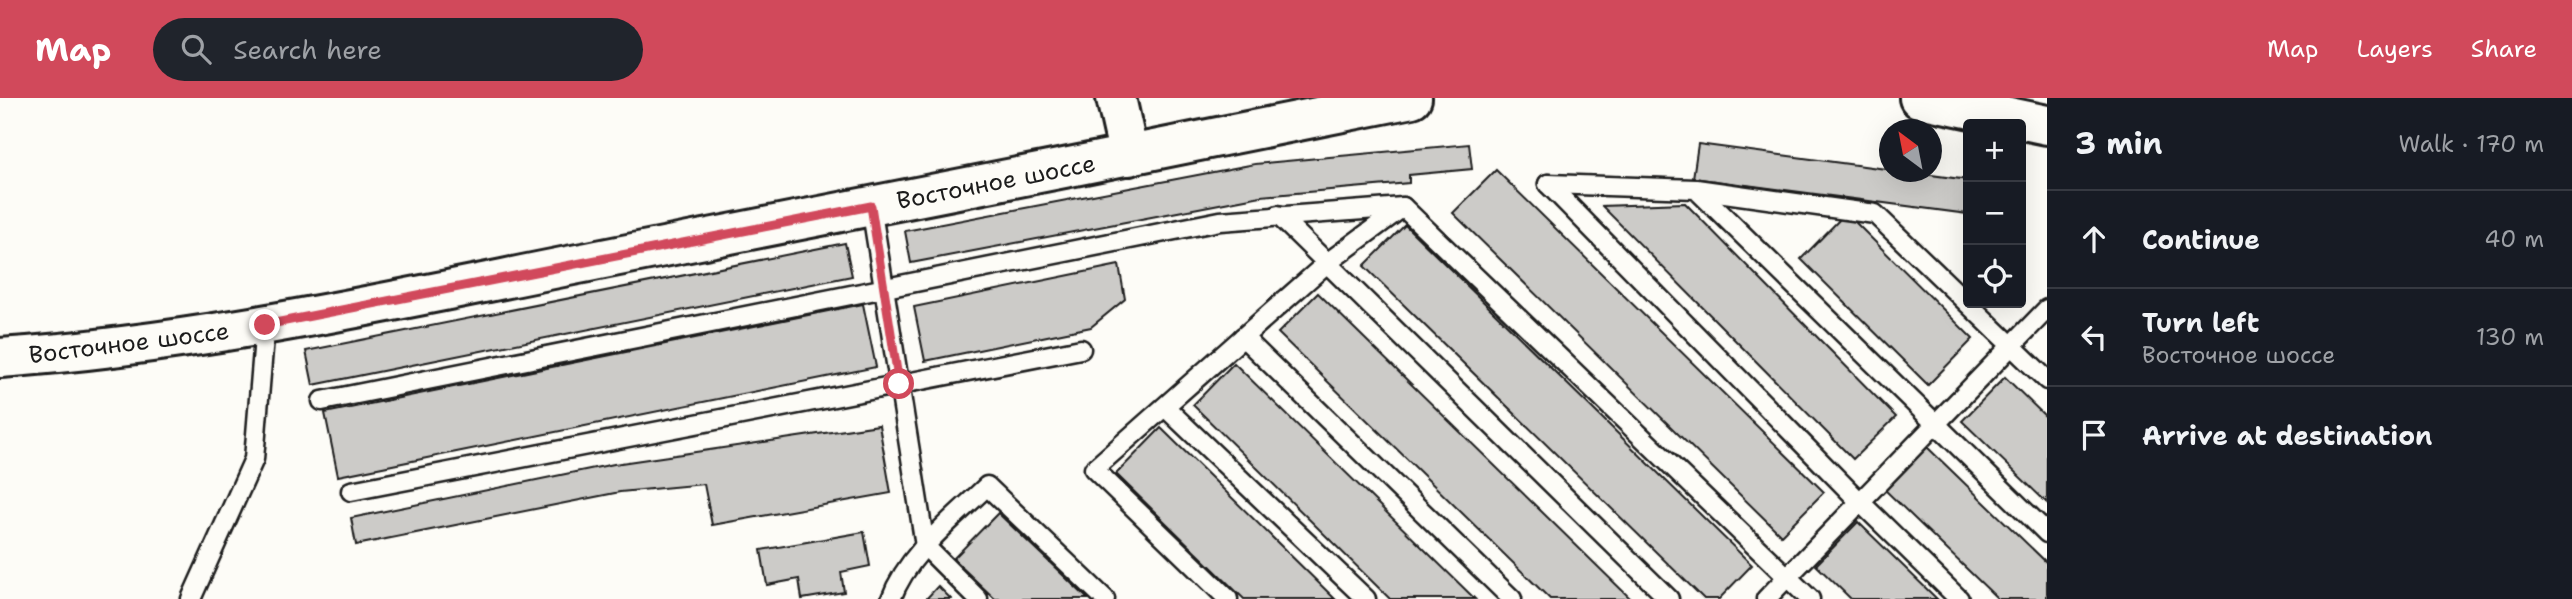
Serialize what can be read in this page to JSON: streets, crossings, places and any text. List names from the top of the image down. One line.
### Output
{"streets":{"main road":["Восточное шоссе"]},"north":"top left","page":{"header":"Map","search":"Search here","nav":["Map","Layers","Share"],"heading":["3 min","Walk · 170 m"],"map_buttons":["+","−"],"list":[["Continue","40 m"],["Turn left","Восточное шоссе","130 m"],"Arrive at destination"]}}
